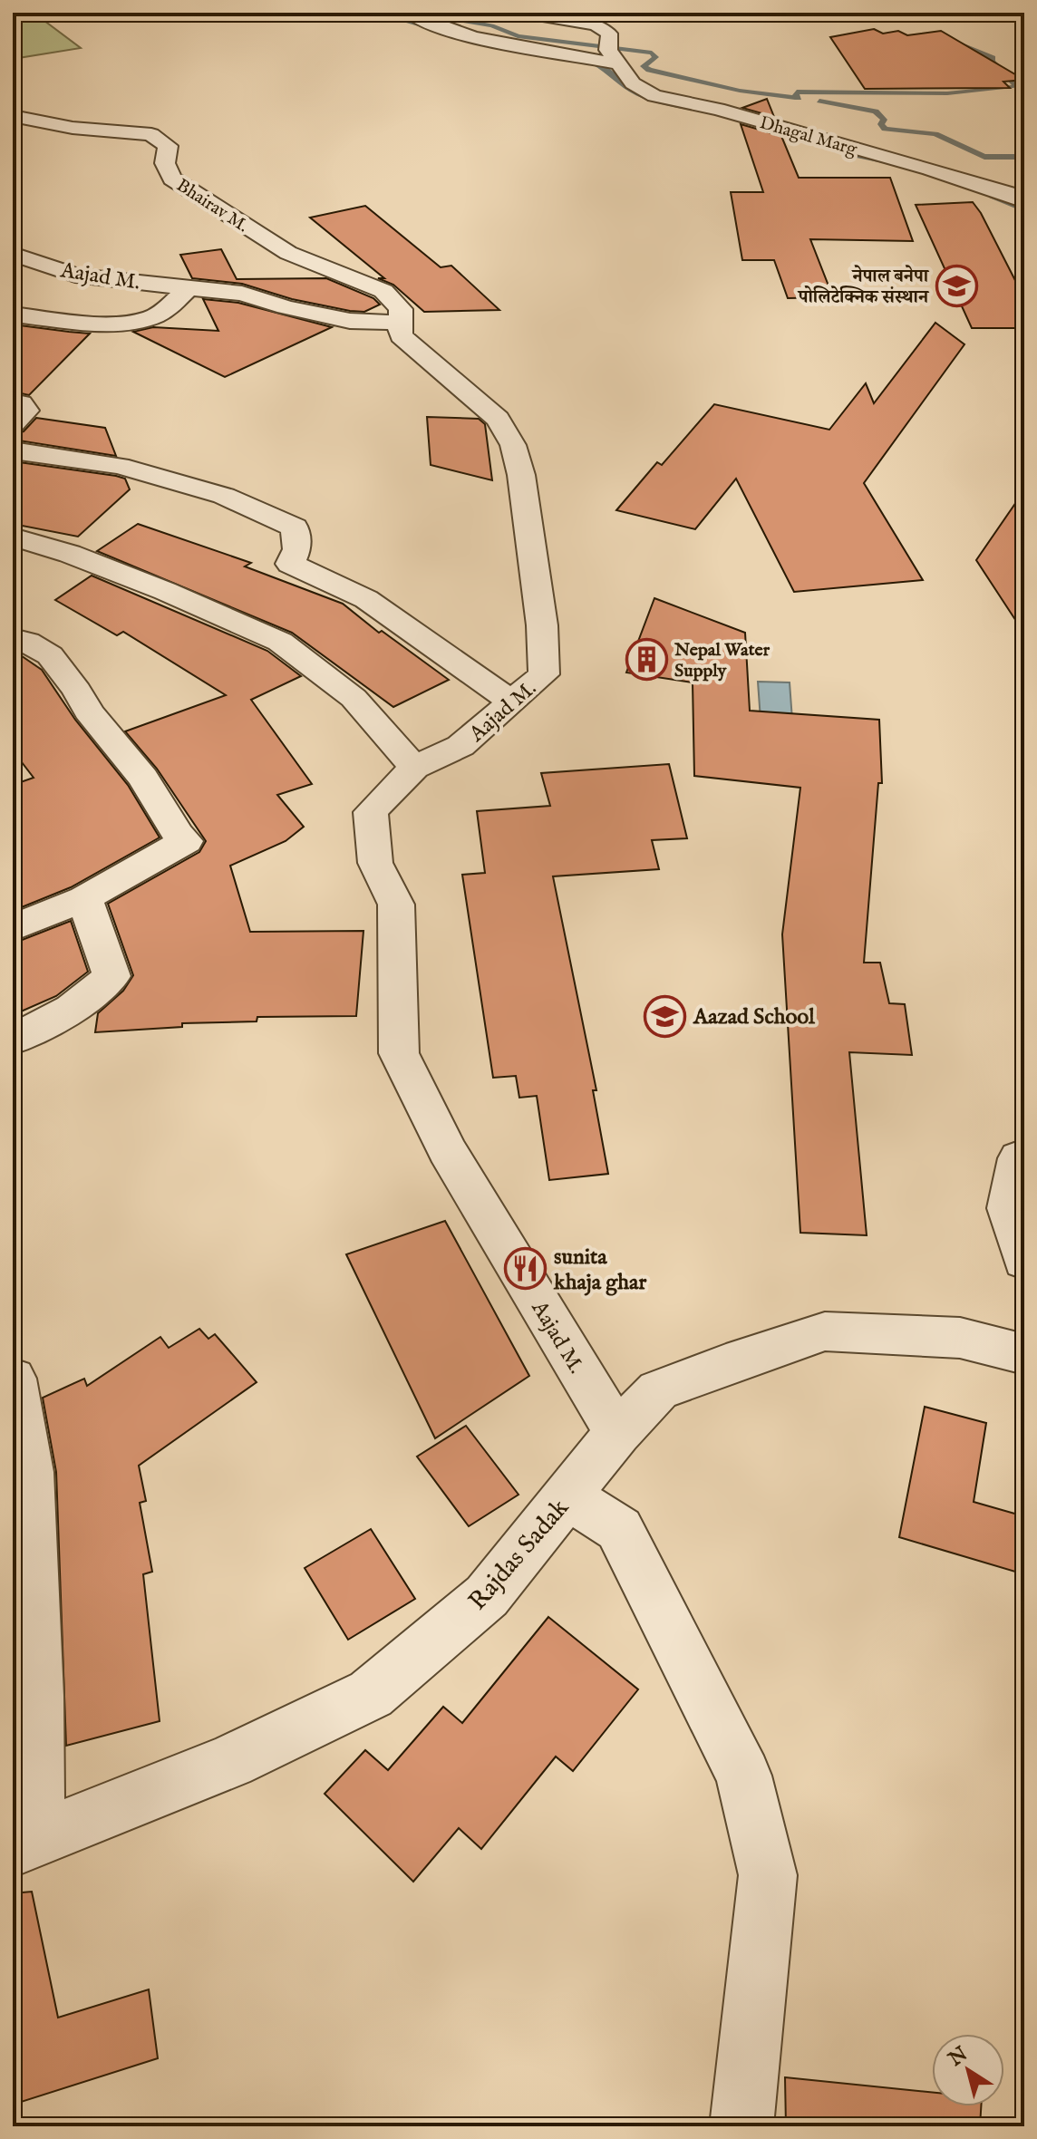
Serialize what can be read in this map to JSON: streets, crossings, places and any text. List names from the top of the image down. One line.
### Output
{"streets":{"street":["Dhagal Marg","Bhairav M.","Aajad M.","Rajdas Sadak"]},"crossings":[["Bhairav M.","Aajad M."],["Aajad M.","Rajdas Sadak"]],"places":{"school or university":["नेपाल बनेपा पोलिटेक्निक संस्थान","Aazad School"],"building":["Nepal Water Supply"],"restaurant":["sunita khaja ghar"]},"north":"top left"}
